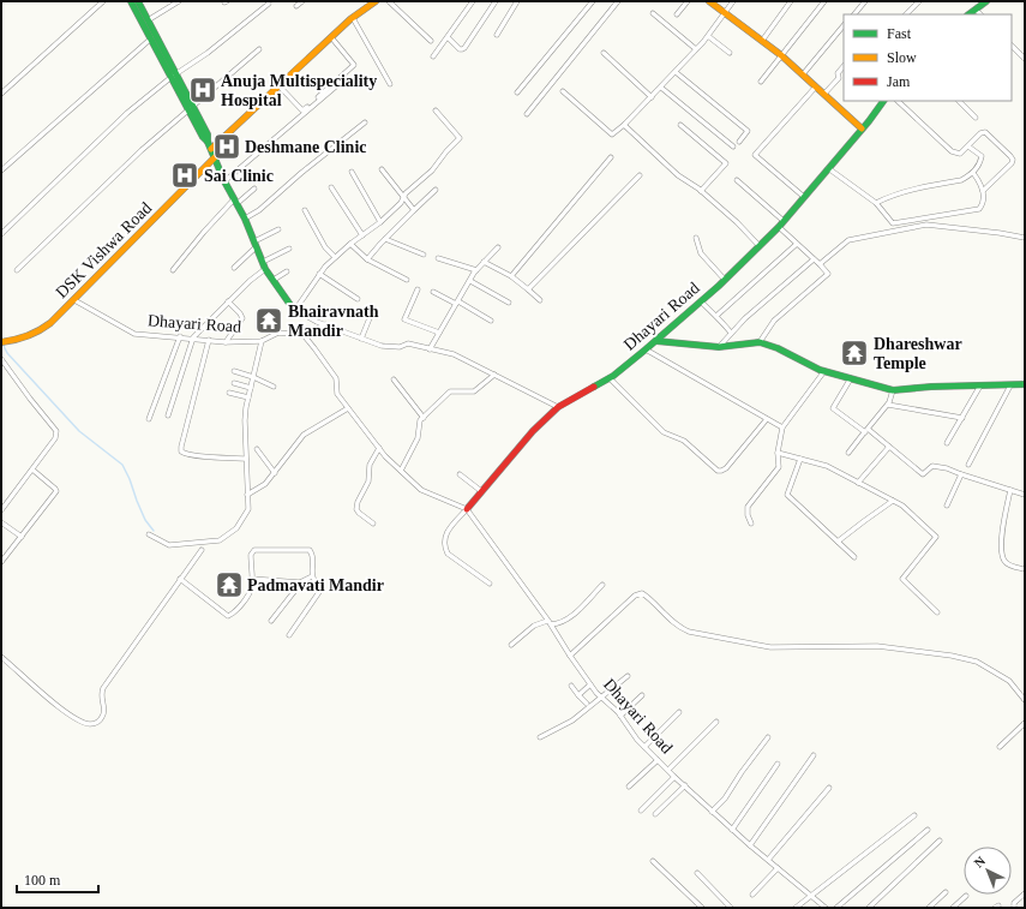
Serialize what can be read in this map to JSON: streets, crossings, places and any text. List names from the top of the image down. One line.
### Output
{"streets":{"street":["DSK Vishwa Road","Dhayari Road"]},"crossings":[["DSK Vishwa Road","Dhayari Road"]],"places":{"hospital":["Anuja Multispeciality Hospital","Deshmane Clinic","Sai Clinic"],"temple":["Bhairavnath Mandir","Dhareshwar Temple","Padmavati Mandir"]},"legend":["Fast","Slow","Jam"],"scale_bar":"100 m","north":"top left"}
